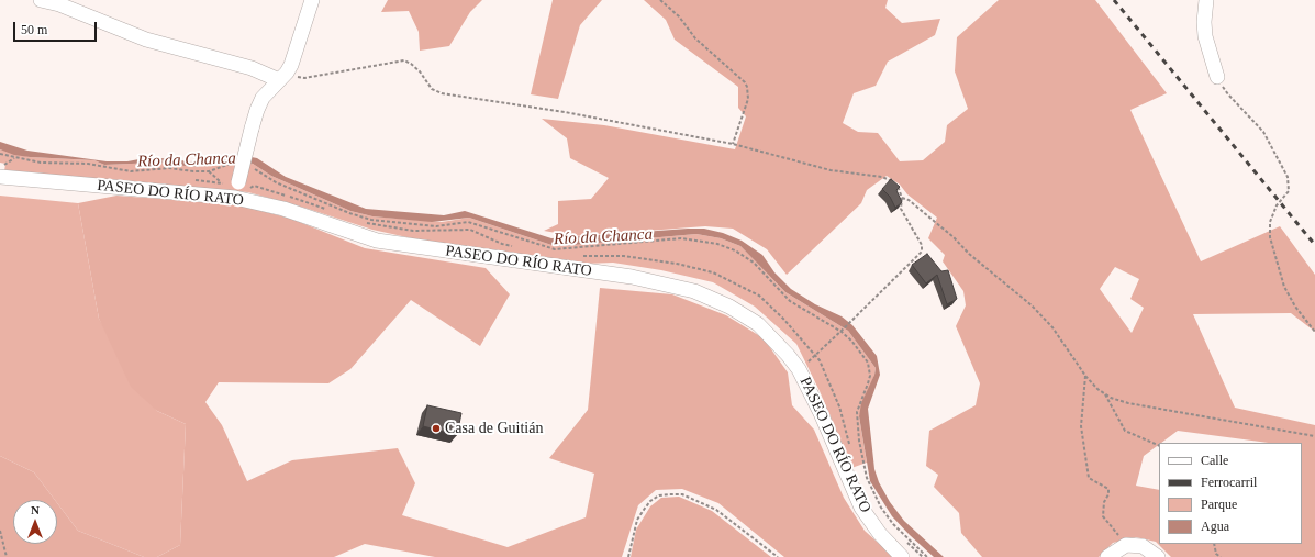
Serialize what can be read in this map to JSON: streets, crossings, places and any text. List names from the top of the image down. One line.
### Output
{"streets":{"street":["PASEO DO RÍO RATO"]},"water":["Río da Chanca"],"places":["Casa de Guitián"],"legend":["Calle","Ferrocarril","Parque","Agua"],"scale_bar":"50 m","north":"top"}
